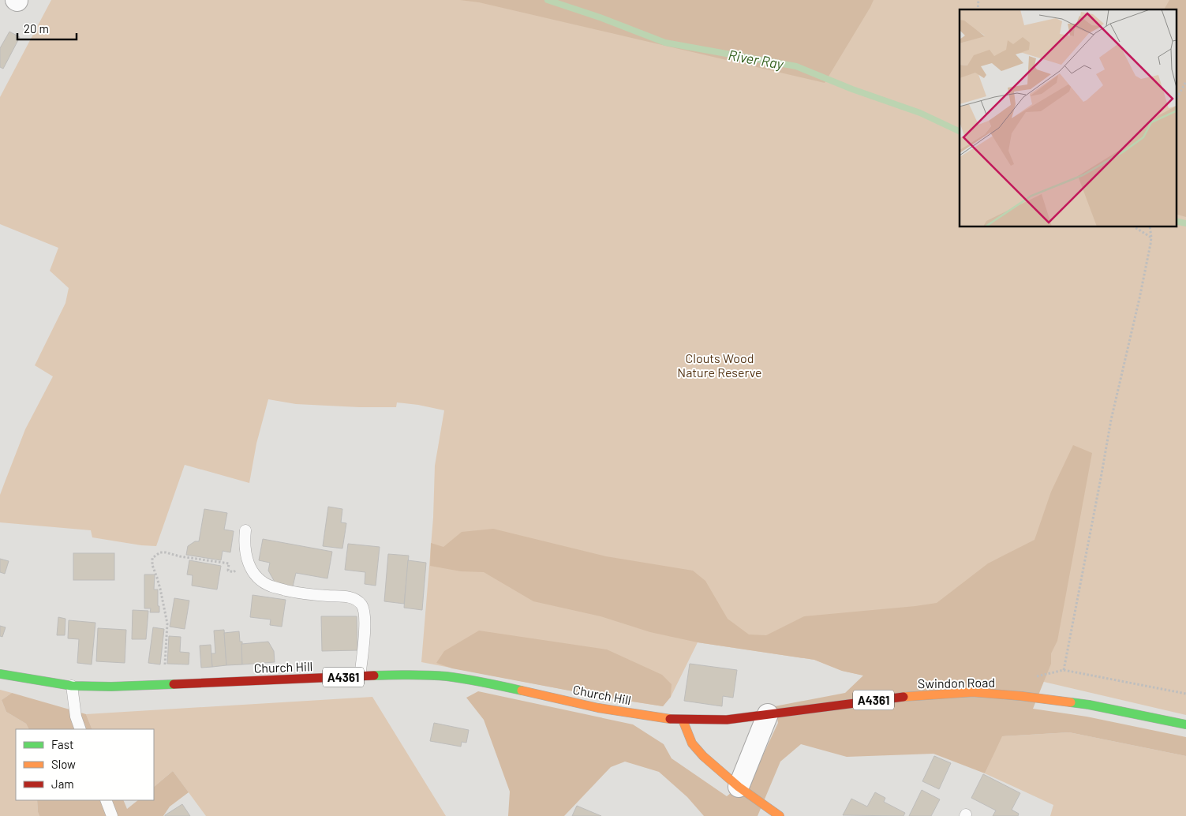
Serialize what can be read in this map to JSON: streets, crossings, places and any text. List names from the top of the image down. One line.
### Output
{"streets":{"main road":["Church Hill","A4361","Swindon Road"]},"crossings":[["Church Hill","Swindon Road"]],"water":["River Ray"],"parks":["Clouts Wood Nature Reserve"],"legend":["Fast","Slow","Jam"],"scale_bar":"20 m"}
